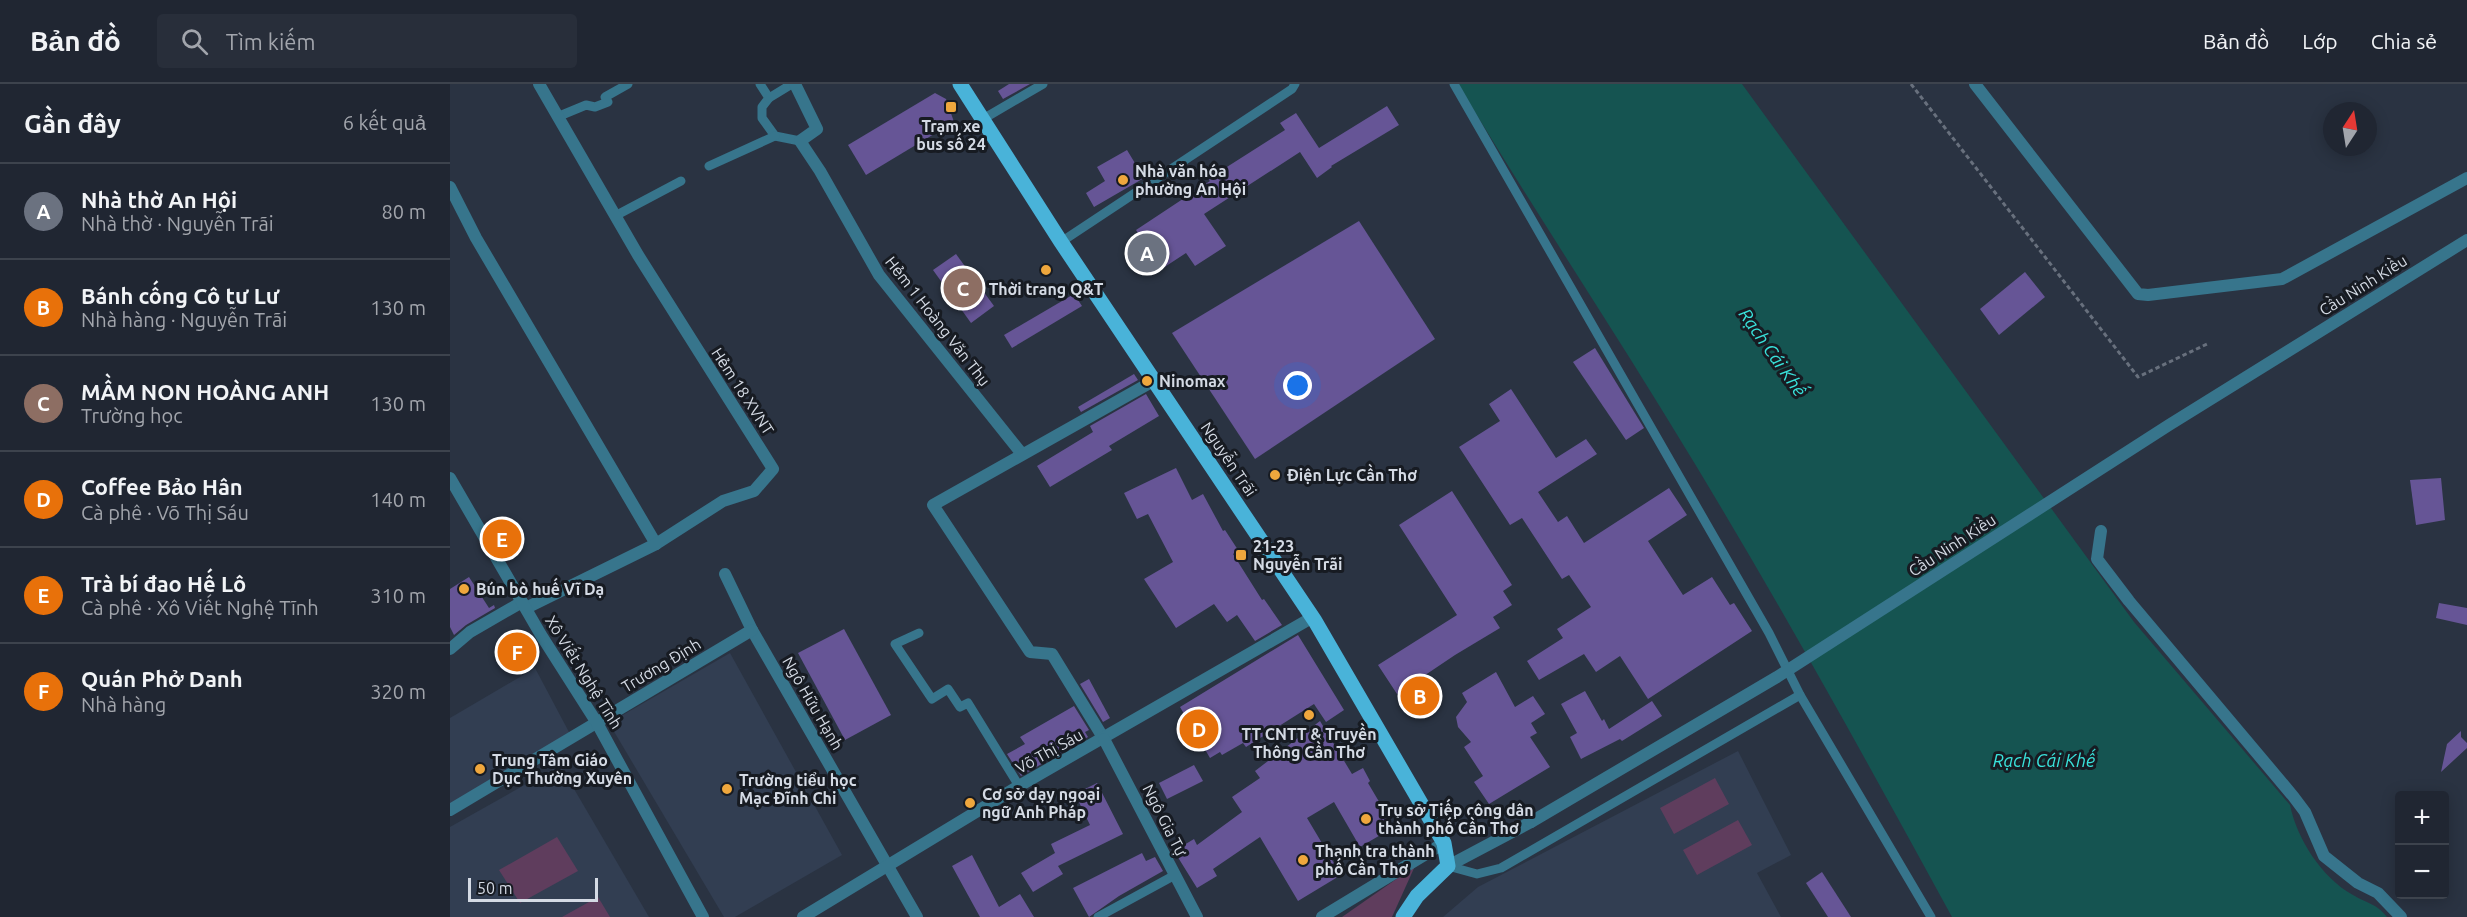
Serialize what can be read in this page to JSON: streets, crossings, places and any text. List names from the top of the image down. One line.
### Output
{"streets":{"main road":["Nguyễn Trãi"],"street":["Cầu Ninh Kiều","Hẻm 1 Hoàng Văn Thụ","Hẻm 18 XVNT","Trương Định","Xô Viết Nghệ Tĩnh","Ngô Hữu Hạnh","Võ Thị Sáu","Ngô Gia Tự"]},"crossings":[["Cầu Ninh Kiều","Nguyễn Trãi"],["Hẻm 1 Hoàng Văn Thụ","Ngô Gia Tự"],["Hẻm 18 XVNT","Xô Viết Nghệ Tĩnh"],["Nguyễn Trãi","Võ Thị Sáu"],["Trương Định","Xô Viết Nghệ Tĩnh"],["Trương Định","Ngô Hữu Hạnh"],["Ngô Hữu Hạnh","Võ Thị Sáu"],["Võ Thị Sáu","Ngô Gia Tự"]],"water":["Rạch Cái Khế"],"places":{"transit":["Trạm xe bus số 24","21-23 Nguyễn Trãi"],"other":["Nhà văn hóa phường An Hội","Thời trang Q&T","Ninomax","Điện Lực Cần Thơ","Bún bò huế Vĩ Dạ","TT CNTT & Truyền Thông Cần Thơ","Trung Tâm Giáo Dục Thường Xuyên","Trường tiểu học Mạc Đĩnh Chi","Cơ sở dạy ngoại ngữ Anh Pháp","Trụ sở Tiếp công dân thành phố Cần Thơ","Thanh tra thành phố Cần Thơ"]},"scale_bar":"50 m","north":"top","page":{"header":"Bản đồ","search":"Tìm kiếm","nav":["Bản đồ","Lớp","Chia sẻ"],"heading":["Gần đây","6 kết quả"],"list":[{"mark":"A","name":"Nhà thờ An Hội","note":"Nhà thờ · Nguyễn Trãi","value":"80 m"},{"mark":"B","name":"Bánh cống Cô tư Lư","note":"Nhà hàng · Nguyễn Trãi","value":"130 m"},{"mark":"C","name":"MẦM NON HOÀNG ANH","note":"Trường học","value":"130 m"},{"mark":"D","name":"Coffee Bảo Hân","note":"Cà phê · Võ Thị Sáu","value":"140 m"},{"mark":"E","name":"Trà bí đao Hế Lô","note":"Cà phê · Xô Viết Nghệ Tĩnh","value":"310 m"},{"mark":"F","name":"Quán Phở Danh","note":"Nhà hàng","value":"320 m"}],"pins":["A","C","E","F","B","D"],"map_buttons":["+","−"],"scale":"50 m"}}
